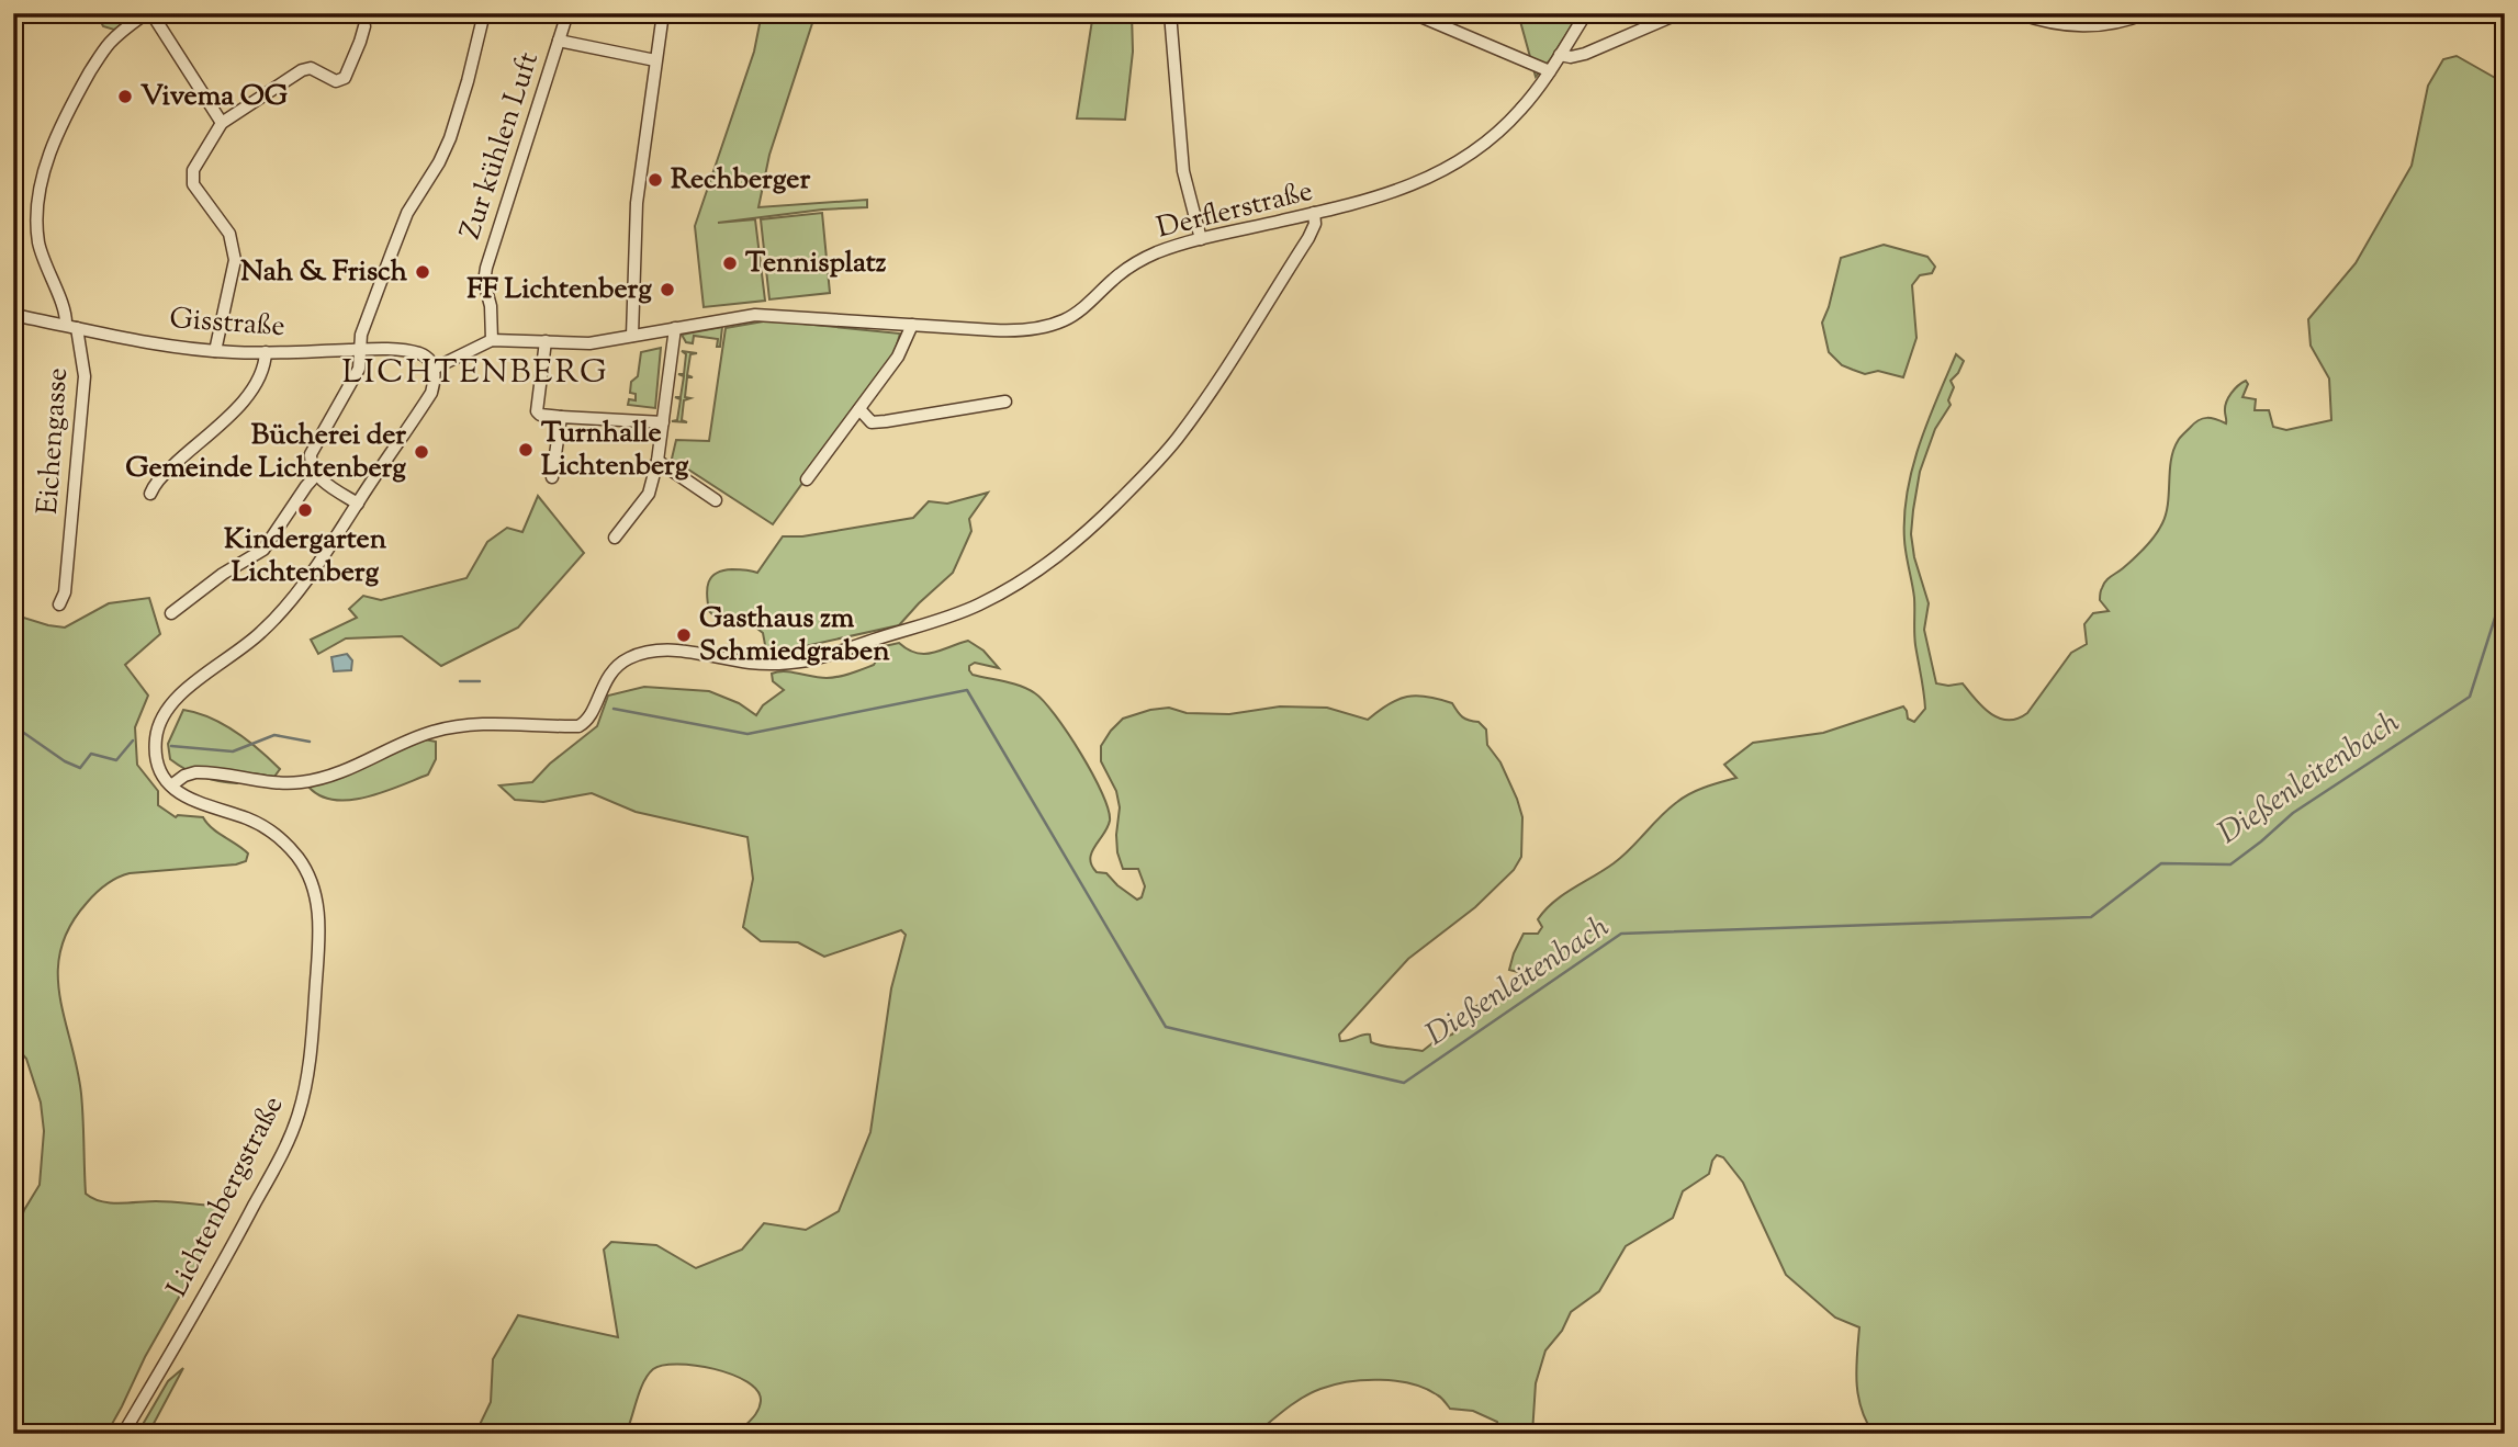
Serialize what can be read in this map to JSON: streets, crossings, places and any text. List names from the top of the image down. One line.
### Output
{"streets":{"street":["Zur kühlen Luft","Derflerstraße","Gisstraße","Eichengasse","Lichtenbergstraße"]},"crossings":[["Zur kühlen Luft","Derflerstraße"],["Derflerstraße","Gisstraße"],["Gisstraße","Eichengasse"]],"districts":["LICHTENBERG"],"water":["Dießenleitenbach"],"places":["Vivema OG","Rechberger","Tennisplatz","Nah & Frisch","FF Lichtenberg","Turnhalle Lichtenberg","Bücherei der Gemeinde Lichtenberg","Kindergarten Lichtenberg","Gasthaus zm Schmiedgraben"]}
